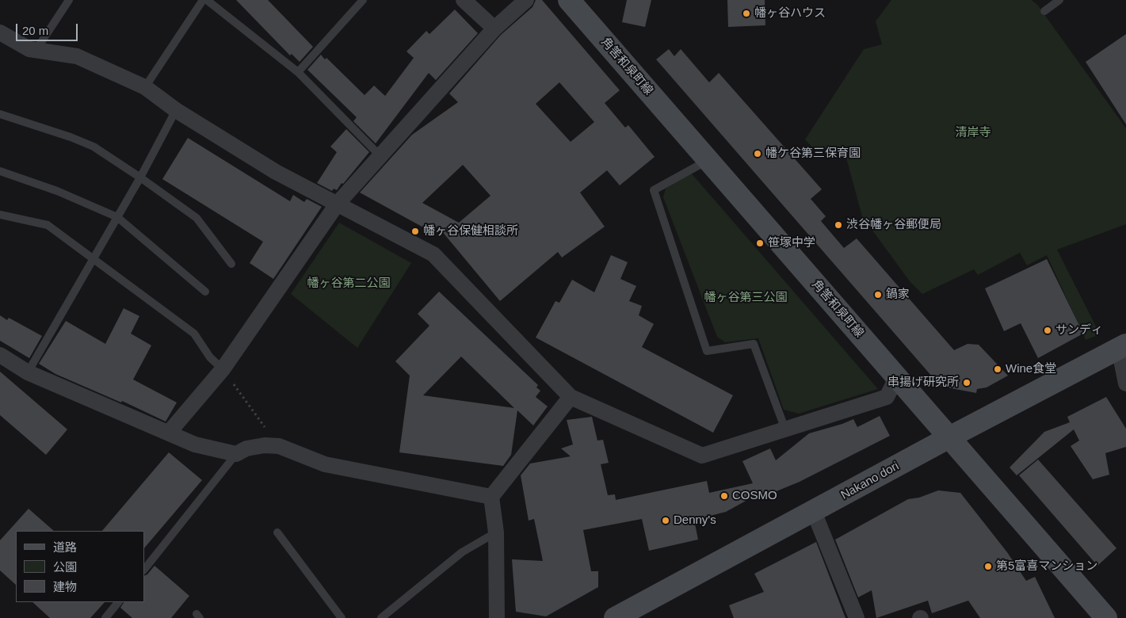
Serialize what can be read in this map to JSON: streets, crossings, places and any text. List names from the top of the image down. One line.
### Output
{"streets":{"main road":["角筈和泉町線","Nakano dori"]},"crossings":[["角筈和泉町線","Nakano dori"]],"parks":["清岸寺","幡ヶ谷第二公園","幡ヶ谷第三公園"],"places":["幡ヶ谷ハウス","幡ケ谷第三保育園","渋谷幡ヶ谷郵便局","幡ヶ谷保健相談所","笹塚中学","鍋家","サンディ","Wine食堂","串揚げ研究所","COSMO","Denny's","第5富喜マンション"],"legend":["道路","公園","建物"],"scale_bar":"20 m"}
